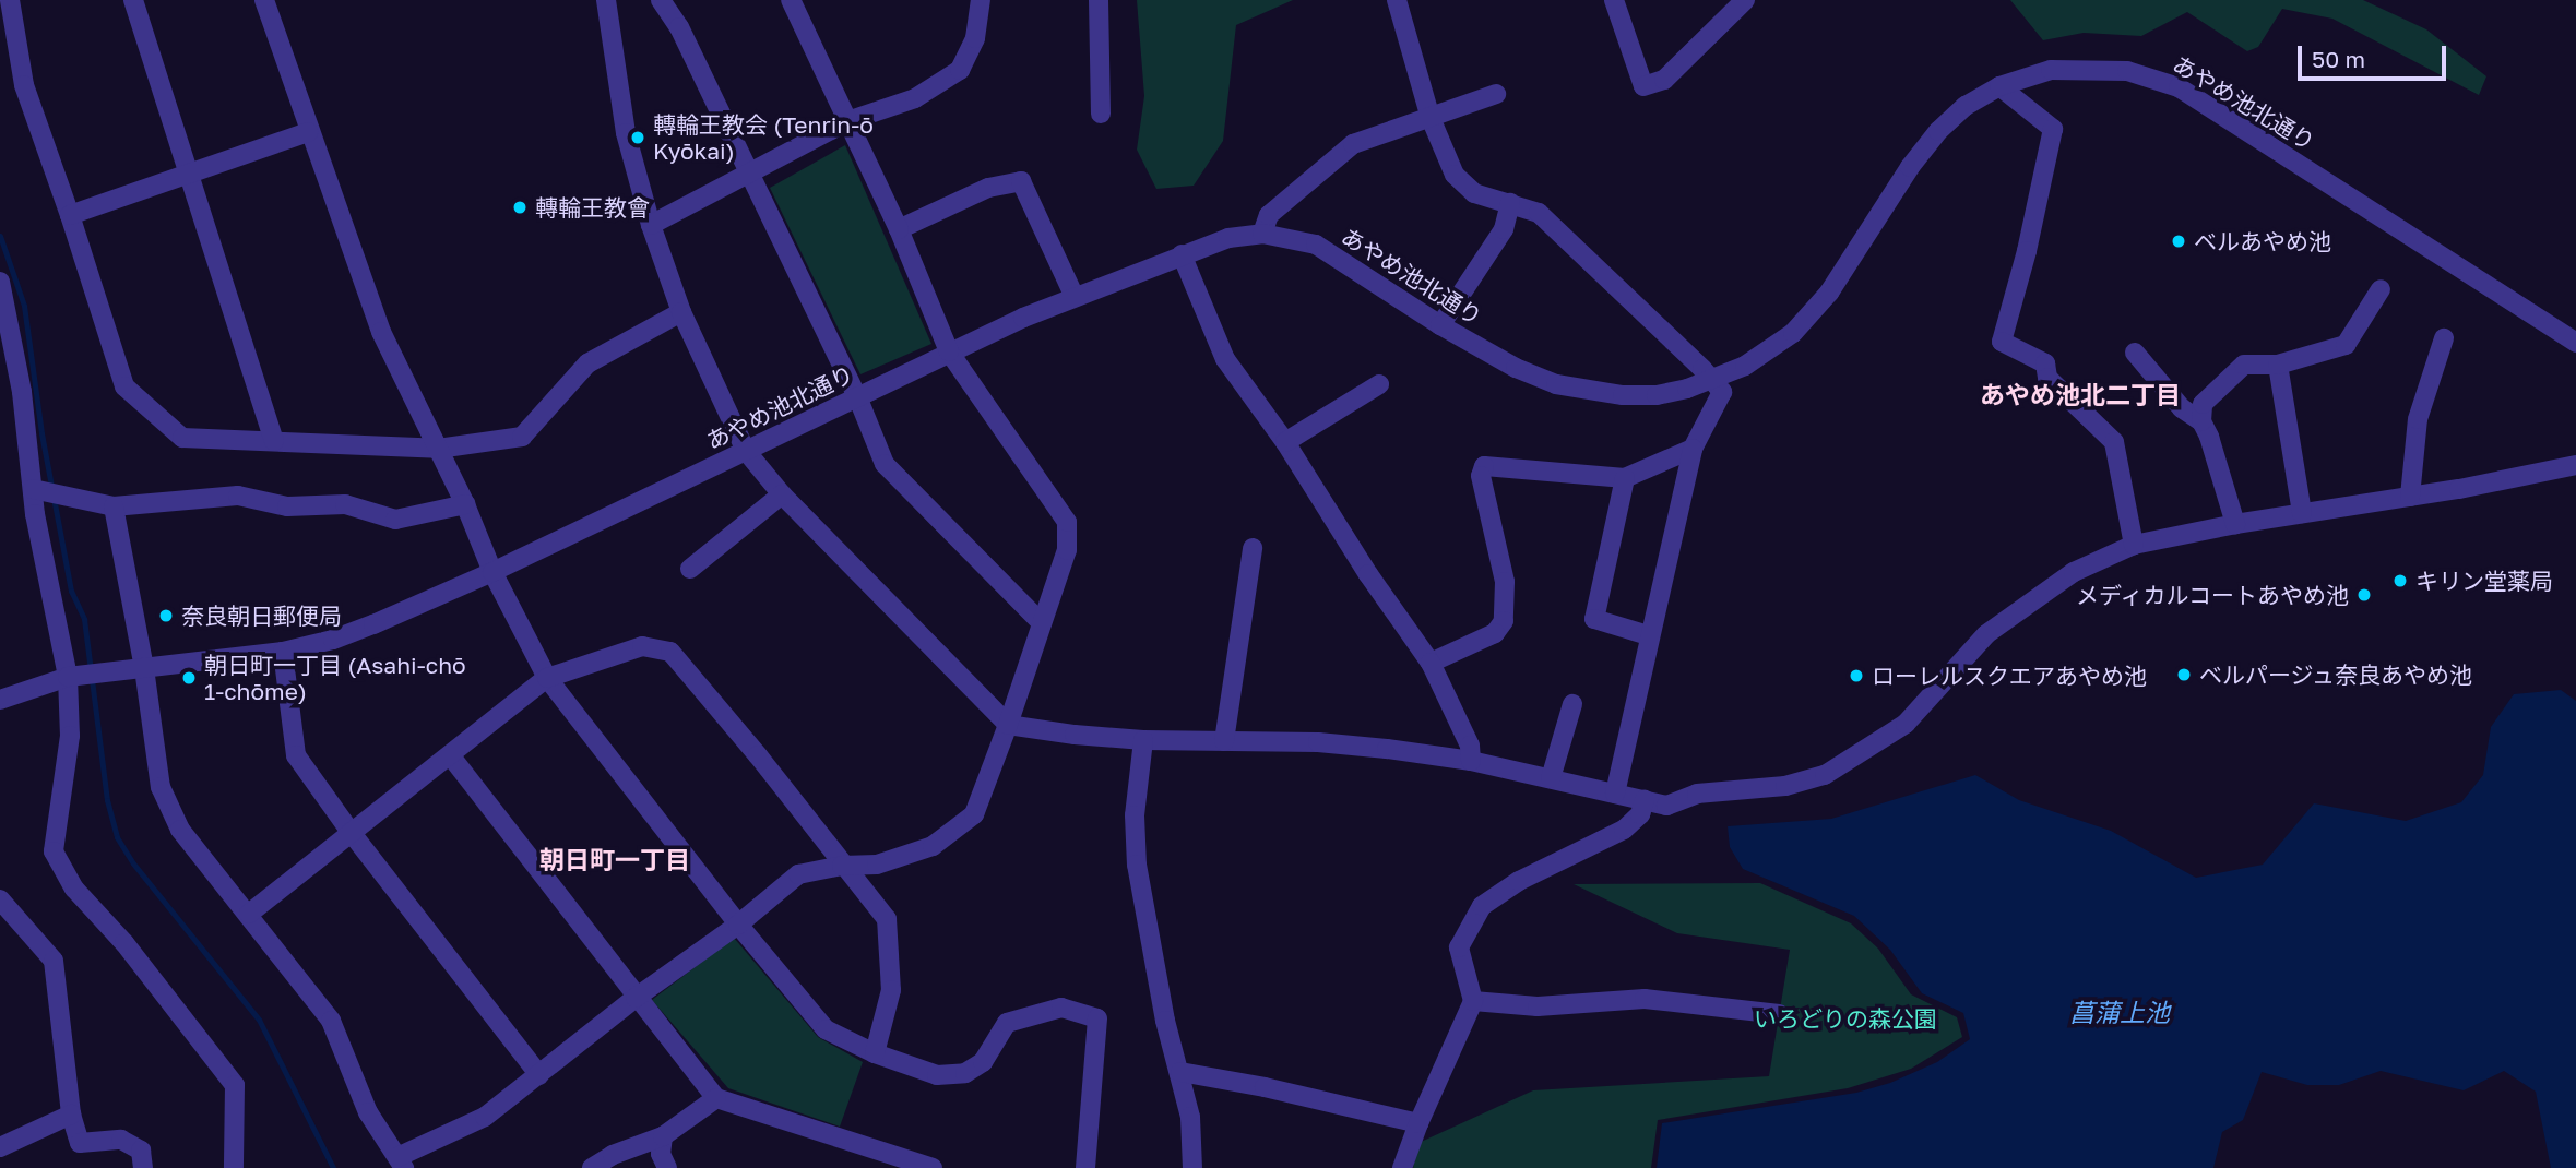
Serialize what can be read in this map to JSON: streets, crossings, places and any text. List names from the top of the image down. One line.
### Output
{"streets":{"street":["あやめ池北通り"]},"districts":["あやめ池北二丁目","朝日町一丁目"],"water":["菖蒲上池"],"parks":["いろどりの森公園"],"places":["轉輪王教会 (Tenrin-ō Kyōkai)","轉輪王教會","ベルあやめ池","キリン堂薬局","メディカルコートあやめ池","奈良朝日郵便局","ベルパージュ奈良あやめ池","ローレルスクエアあやめ池","朝日町一丁目 (Asahi-chō 1-chōme)"],"scale_bar":"50 m"}
